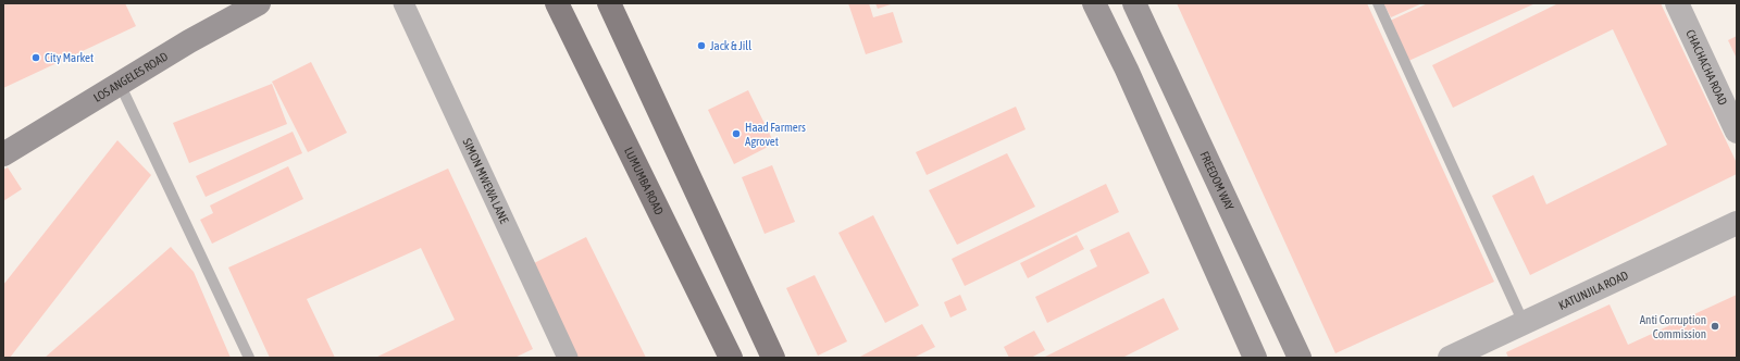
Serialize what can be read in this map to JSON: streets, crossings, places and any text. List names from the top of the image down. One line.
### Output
{"streets":{"main road":["LOS ANGELES ROAD","LUMUMBA ROAD","FREEDOM WAY"],"street":["CHACHACHA ROAD","SIMON MWEWA LANE","KATUNJILA ROAD"]},"places":["Jack & Jill","City Market","Haad Farmers Agrovet","Anti Corruption Commission"]}
